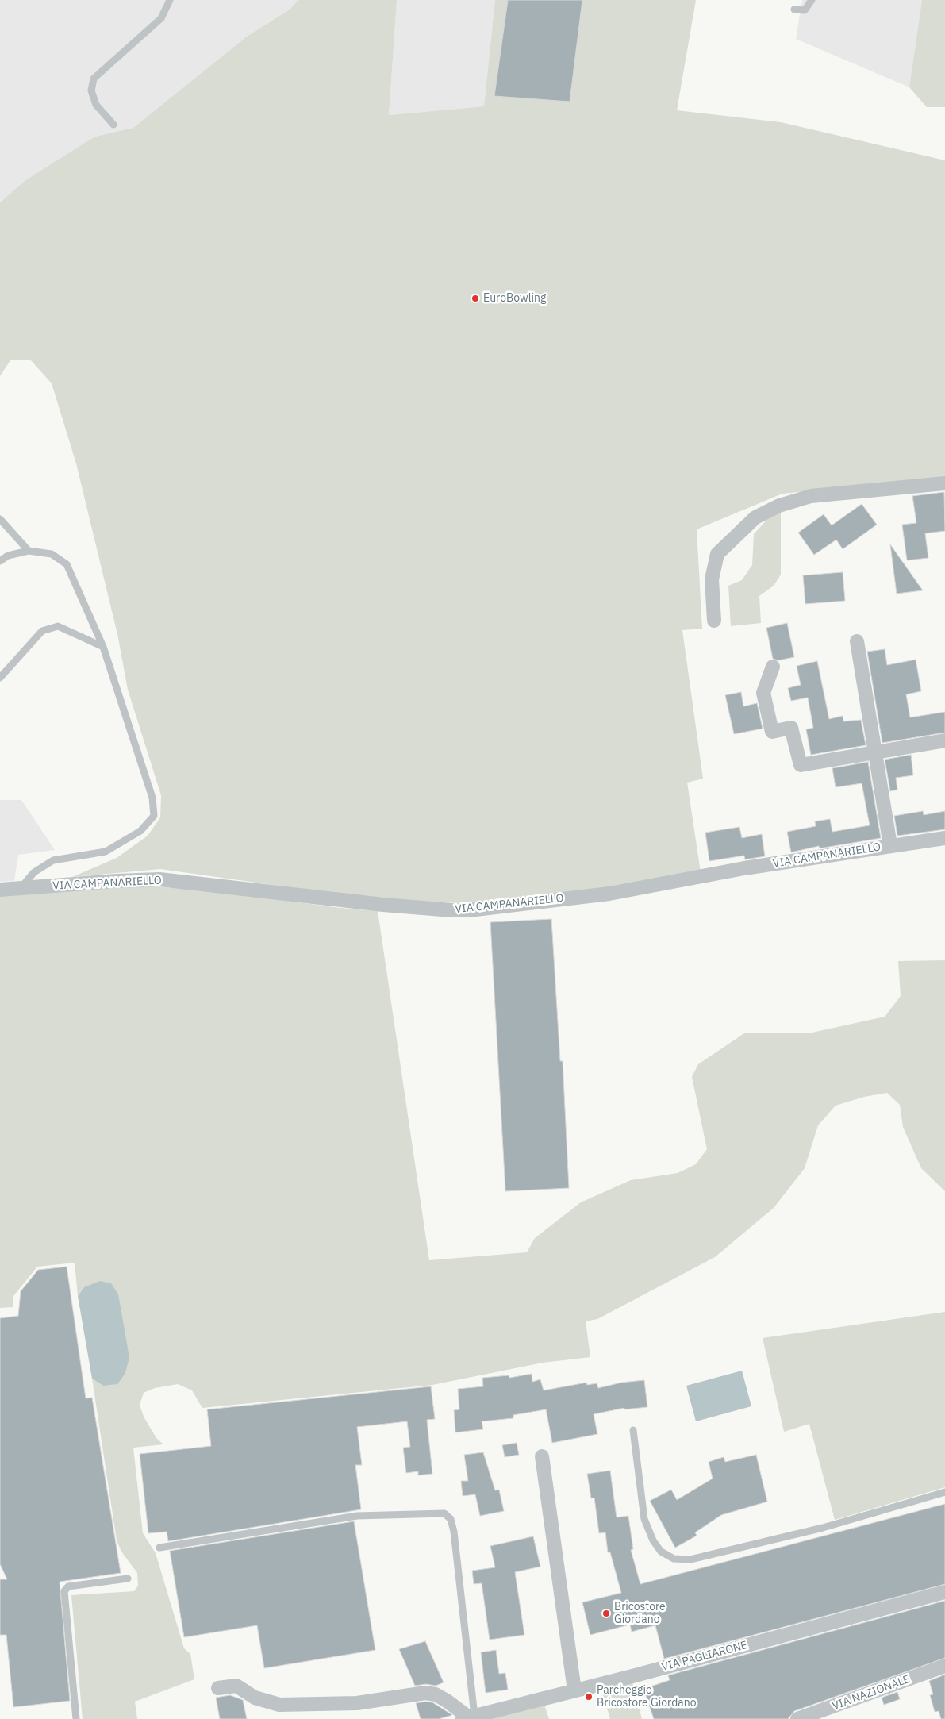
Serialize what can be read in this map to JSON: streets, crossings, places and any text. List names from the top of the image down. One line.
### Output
{"streets":{"street":["VIA CAMPANARIELLO","VIA PAGLIARONE","VIA NAZIONALE"]},"places":["EuroBowling","Bricostore Giordano","Parcheggio Bricostore Giordano"]}
